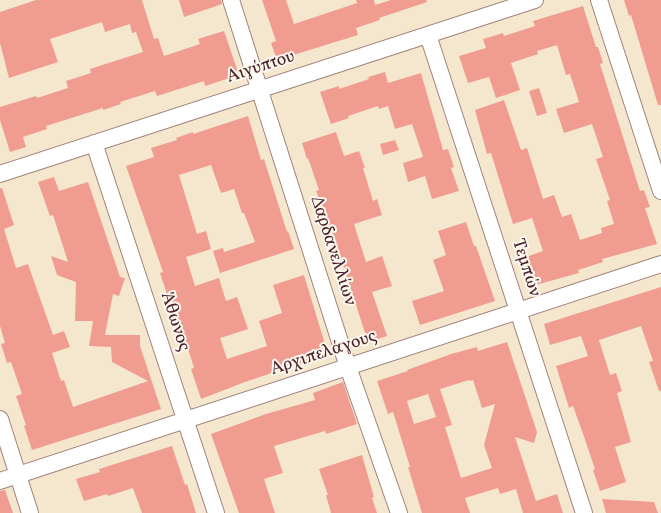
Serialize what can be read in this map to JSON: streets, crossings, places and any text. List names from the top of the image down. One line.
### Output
{"streets":{"street":["Αιγύπτου","Δαρδανελλίων","Τεμπών","Άθωνος","Αρχιπελάγους"]},"crossings":[["Αιγύπτου","Δαρδανελλίων"],["Αιγύπτου","Τεμπών"],["Αιγύπτου","Άθωνος"],["Δαρδανελλίων","Αρχιπελάγους"],["Τεμπών","Αρχιπελάγους"],["Άθωνος","Αρχιπελάγους"]]}
